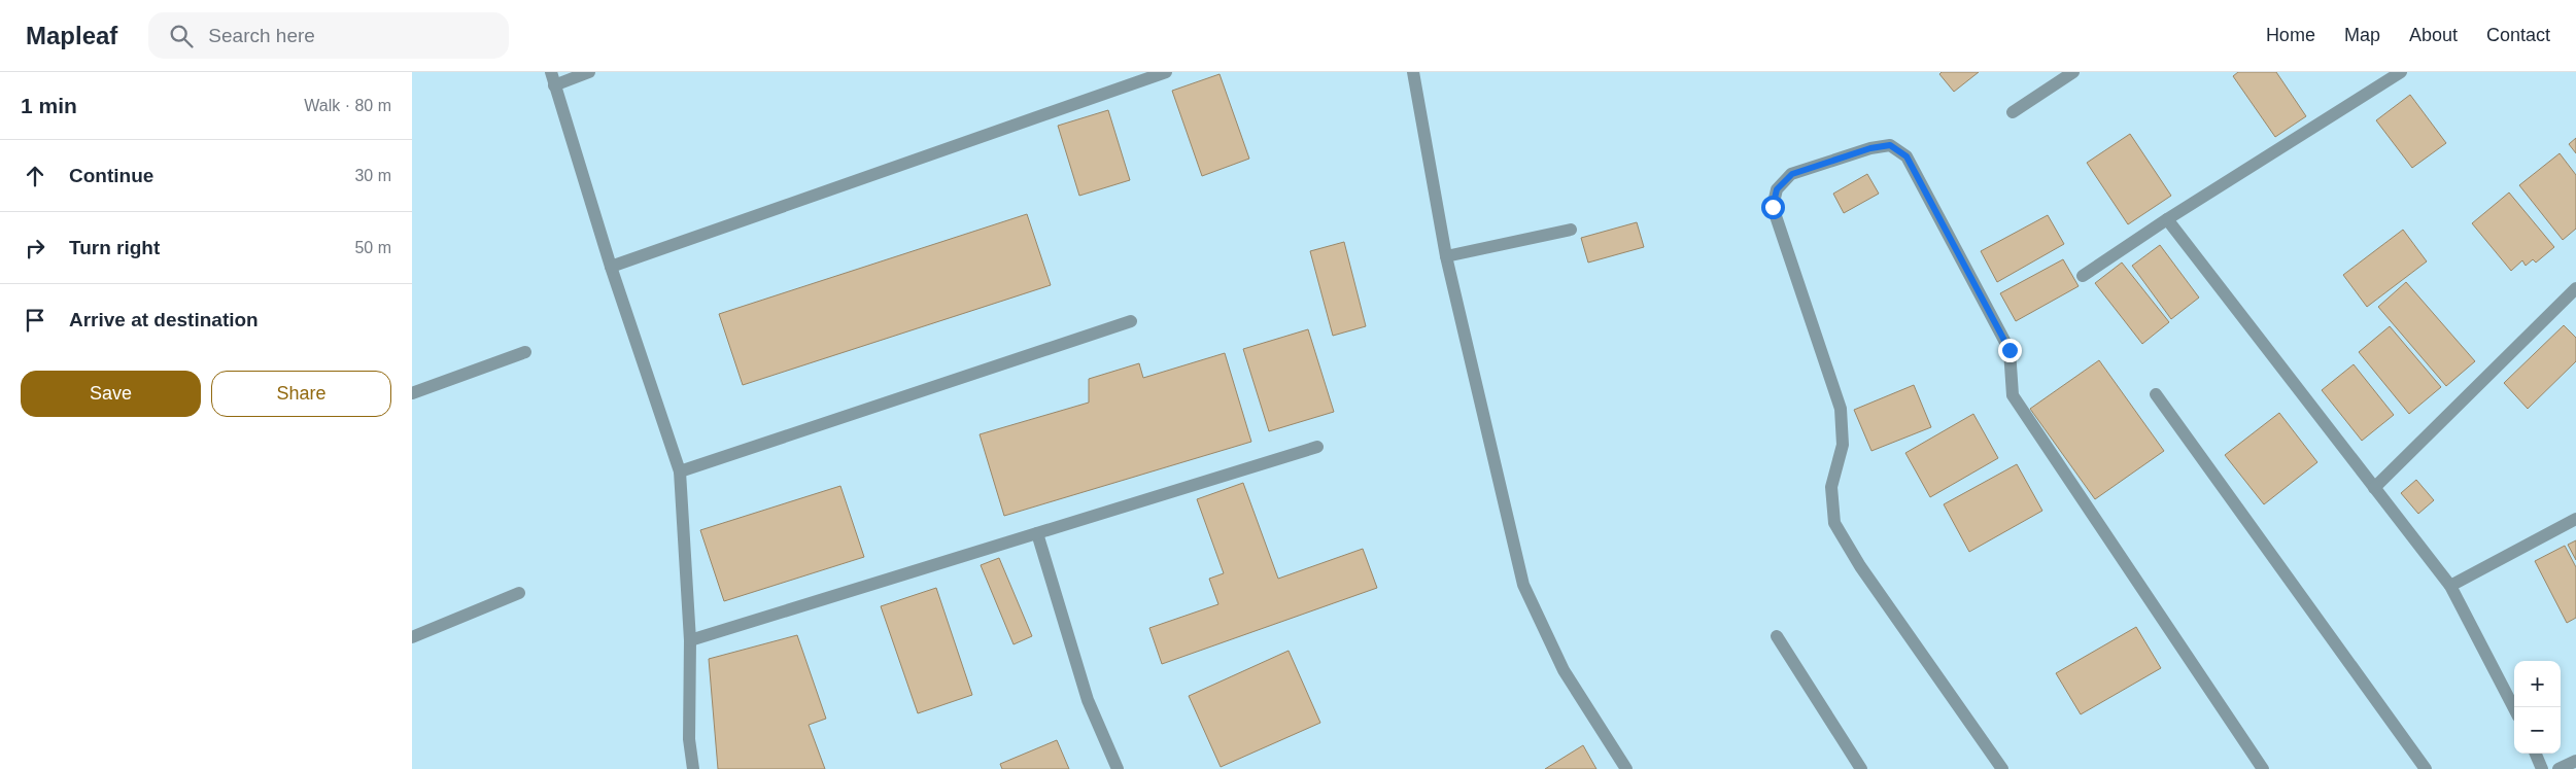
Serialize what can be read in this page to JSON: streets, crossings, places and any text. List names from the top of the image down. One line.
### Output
{"page":{"header":"Mapleaf","search":"Search here","nav":["Home","Map","About","Contact"],"heading":["1 min","Walk · 80 m"],"list":[["Continue","30 m"],["Turn right","50 m"],"Arrive at destination"],"buttons":["Save","Share"],"map_buttons":["+","−"]}}
